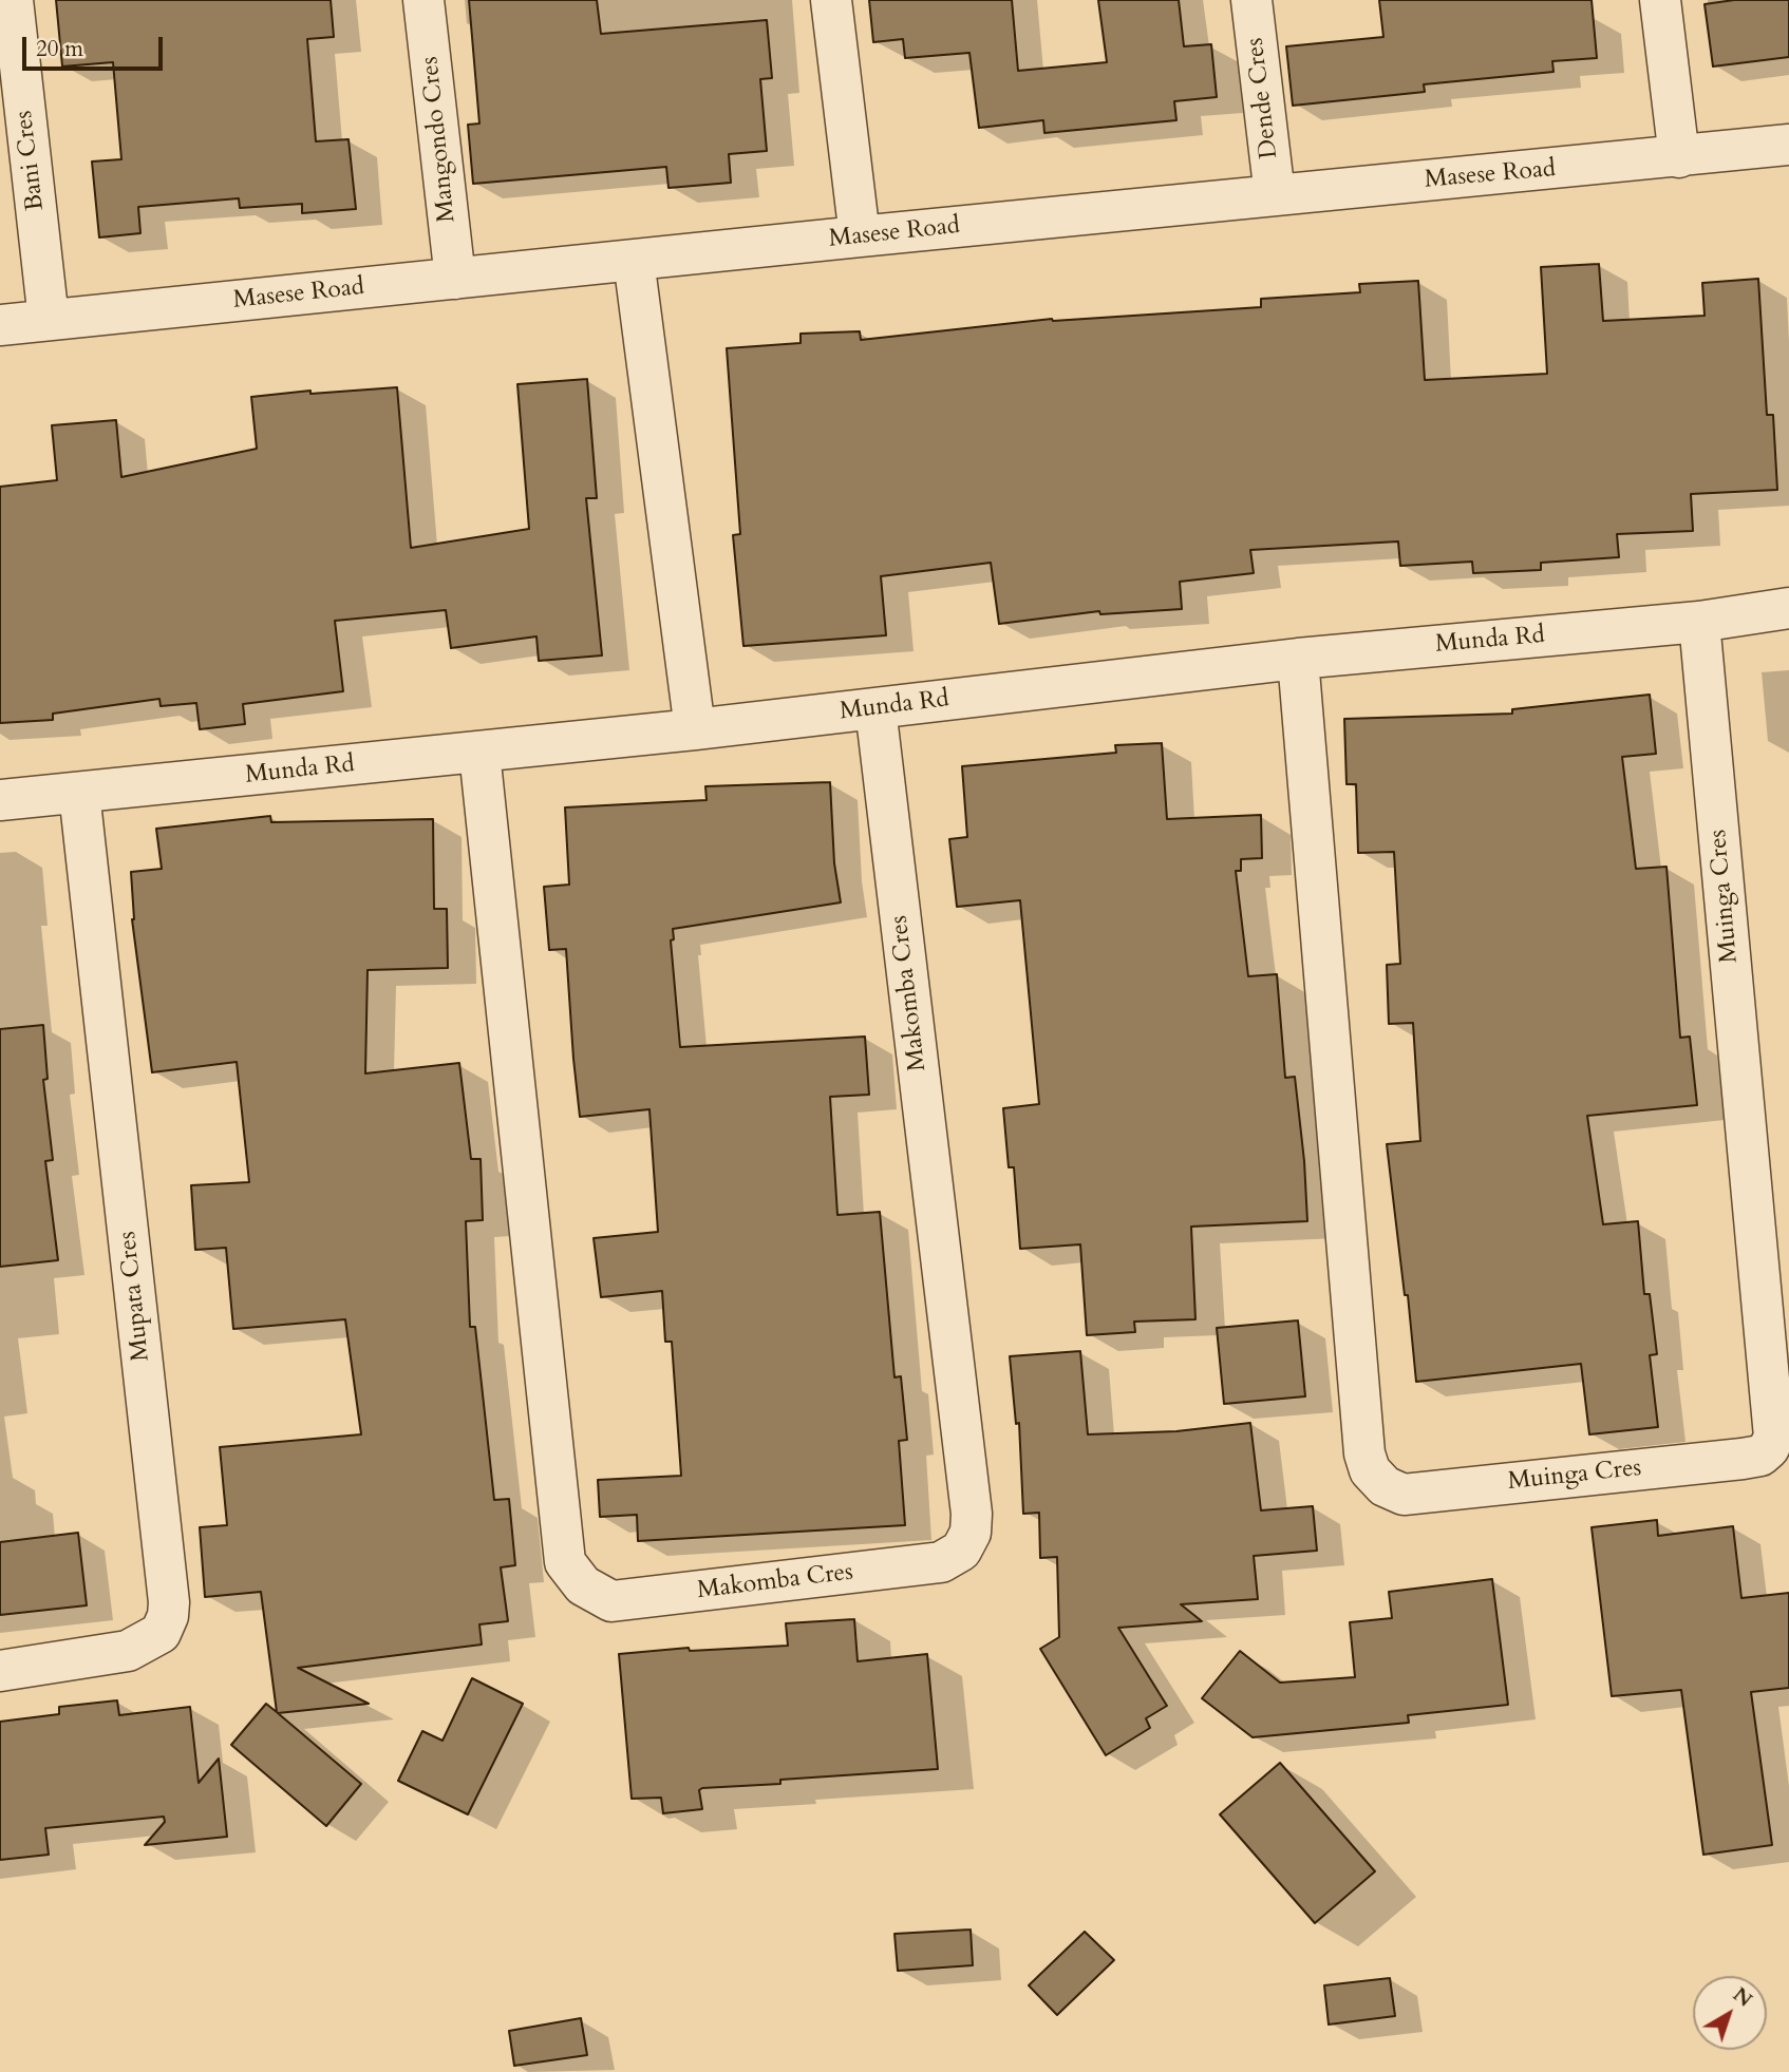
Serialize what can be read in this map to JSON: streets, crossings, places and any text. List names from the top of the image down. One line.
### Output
{"streets":{"street":["Dende Cres","Mangondo Cres","Bani Cres","Masese Road","Munda Rd","Muinga Cres","Makomba Cres","Mupata Cres"]},"crossings":[["Dende Cres","Masese Road"],["Mangondo Cres","Masese Road"],["Bani Cres","Masese Road"],["Munda Rd","Muinga Cres"],["Munda Rd","Makomba Cres"],["Munda Rd","Mupata Cres"]],"scale_bar":"20 m","north":"top right"}
